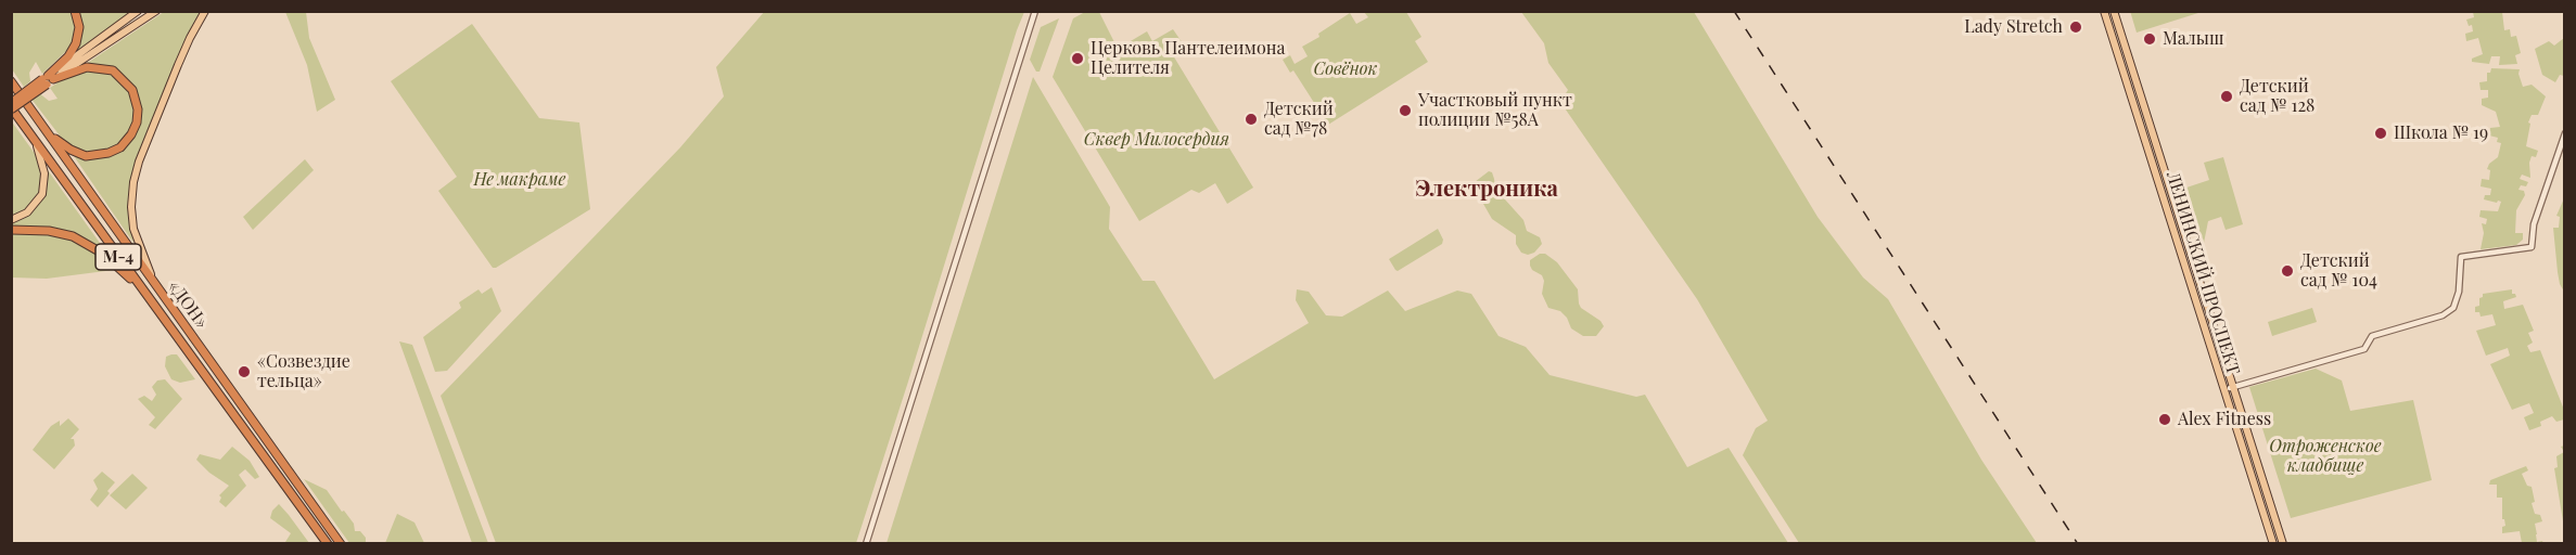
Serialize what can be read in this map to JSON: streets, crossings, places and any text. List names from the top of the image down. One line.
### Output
{"streets":{"highway":["М-4","«ДОН»"],"main road":["ЛЕНИНСКИЙ ПРОСПЕКТ"]},"districts":["Электроника"],"parks":["Совёнок","Сквер Милосердия","Не макраме","Отроженское кладбище"],"places":["Lady Stretch","Малыш","Церковь Пантелеимона Целителя","Детский сад № 128","Участковый пункт полиции №58А","Детский сад №78","Школа № 19","Детский сад № 104","«Созвездие тельца»","Alex Fitness"]}
